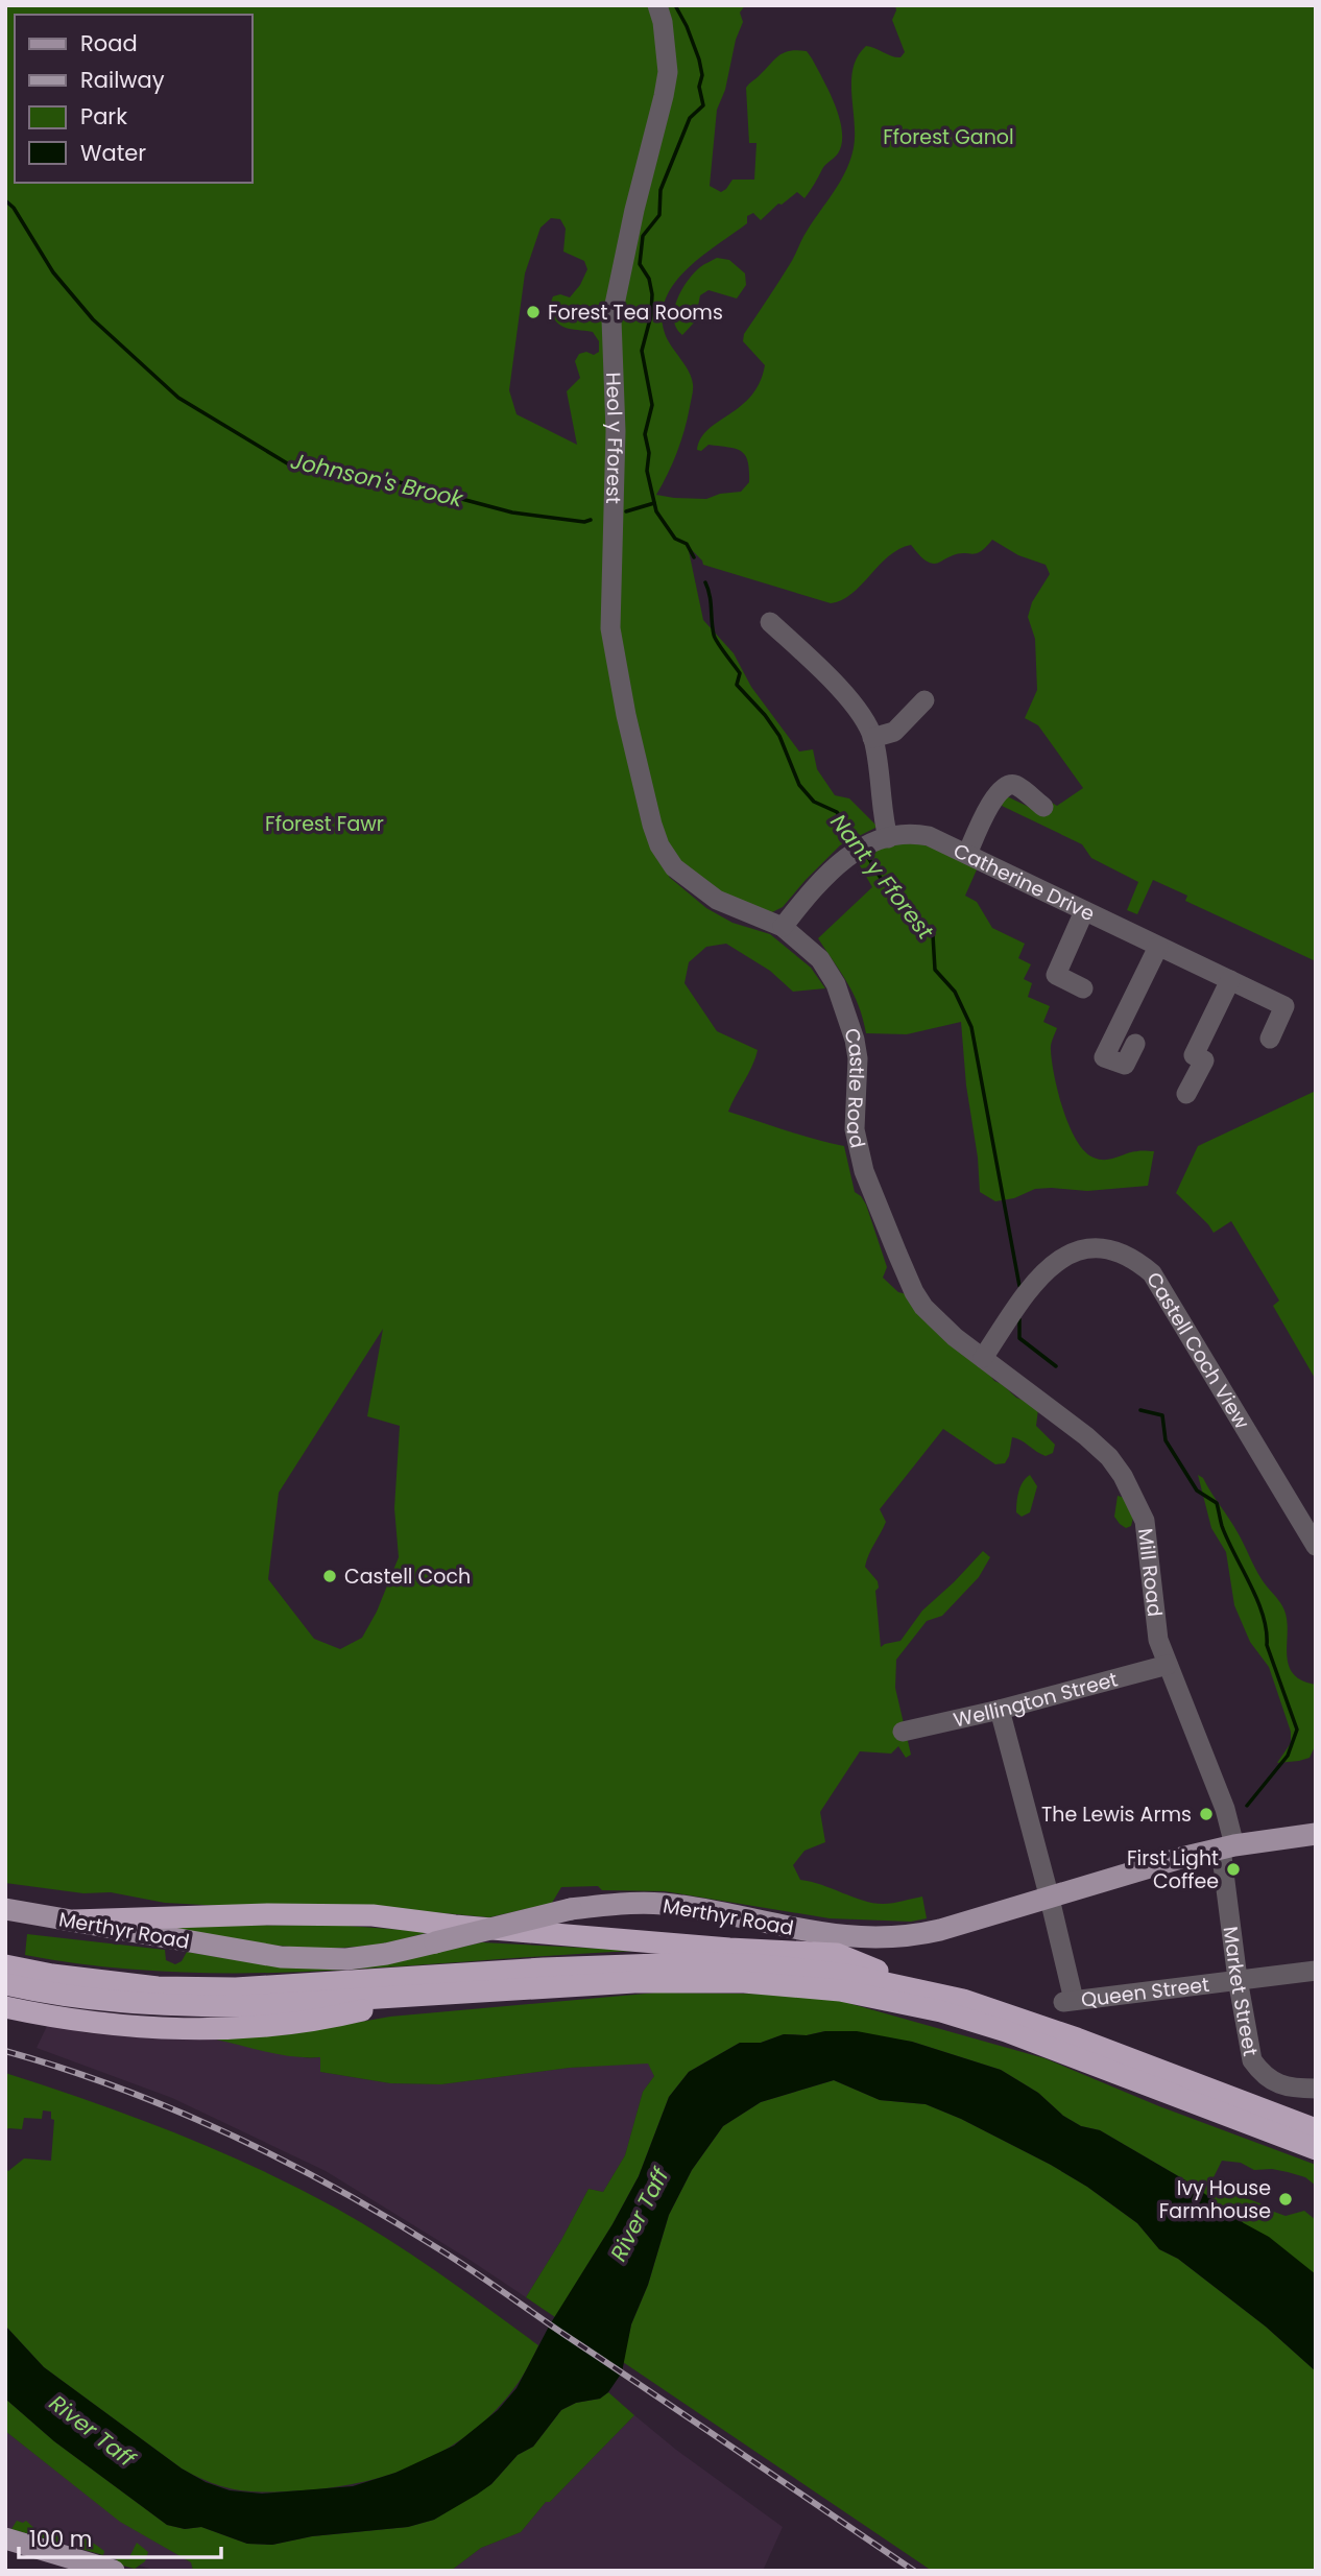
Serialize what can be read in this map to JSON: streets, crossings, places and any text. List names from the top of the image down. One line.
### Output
{"streets":{"main road":["Merthyr Road"],"street":["Heol y Fforest","Catherine Drive","Castle Road","Castell Coch View","Mill Road","Wellington Street","Queen Street","Market Street"]},"crossings":[["Heol y Fforest","Castle Road"],["Catherine Drive","Castle Road"],["Castle Road","Castell Coch View"],["Castle Road","Mill Road"],["Castell Coch View","Mill Road"],["Mill Road","Wellington Street"],["Mill Road","Merthyr Road"],["Mill Road","Market Street"],["Merthyr Road","Queen Street"],["Merthyr Road","Market Street"],["Queen Street","Market Street"]],"water":["Johnson's Brook","Nant y Fforest","River Taff"],"parks":["Fforest Ganol","Fforest Fawr"],"places":["Forest Tea Rooms","Castell Coch","The Lewis Arms","First Light Coffee","Ivy House Farmhouse"],"legend":["Road","Railway","Park","Water"],"scale_bar":"100 m"}
